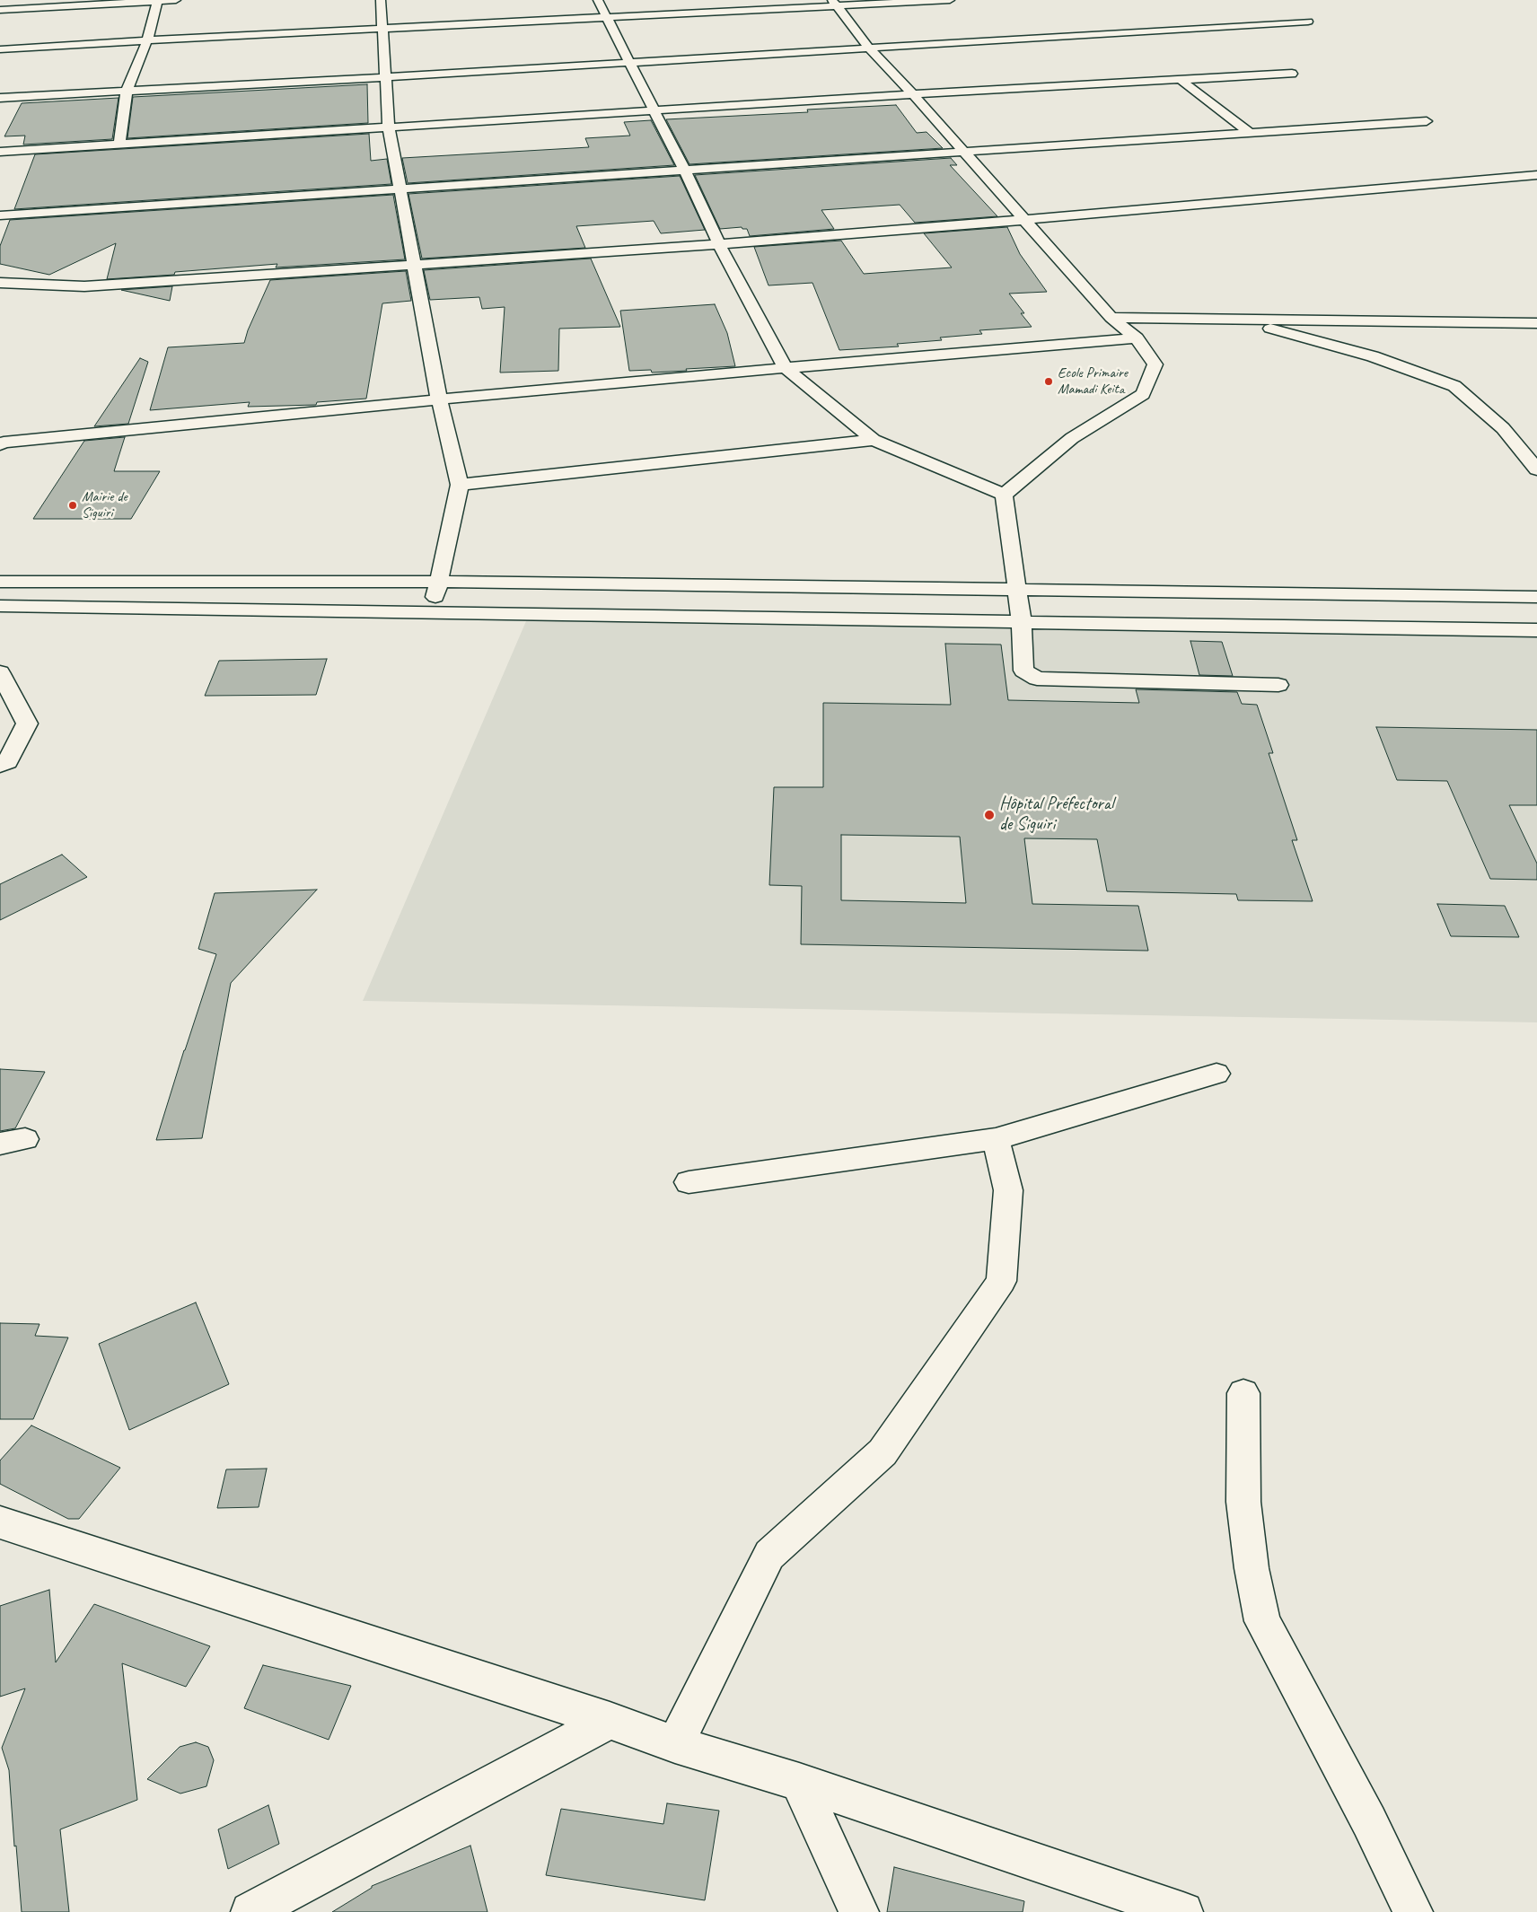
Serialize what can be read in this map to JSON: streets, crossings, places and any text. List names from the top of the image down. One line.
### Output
{"places":["Ecole Primaire Mamadi Keita","Mairie de Siguiri","Hôpital Préfectoral de Siguiri"]}
